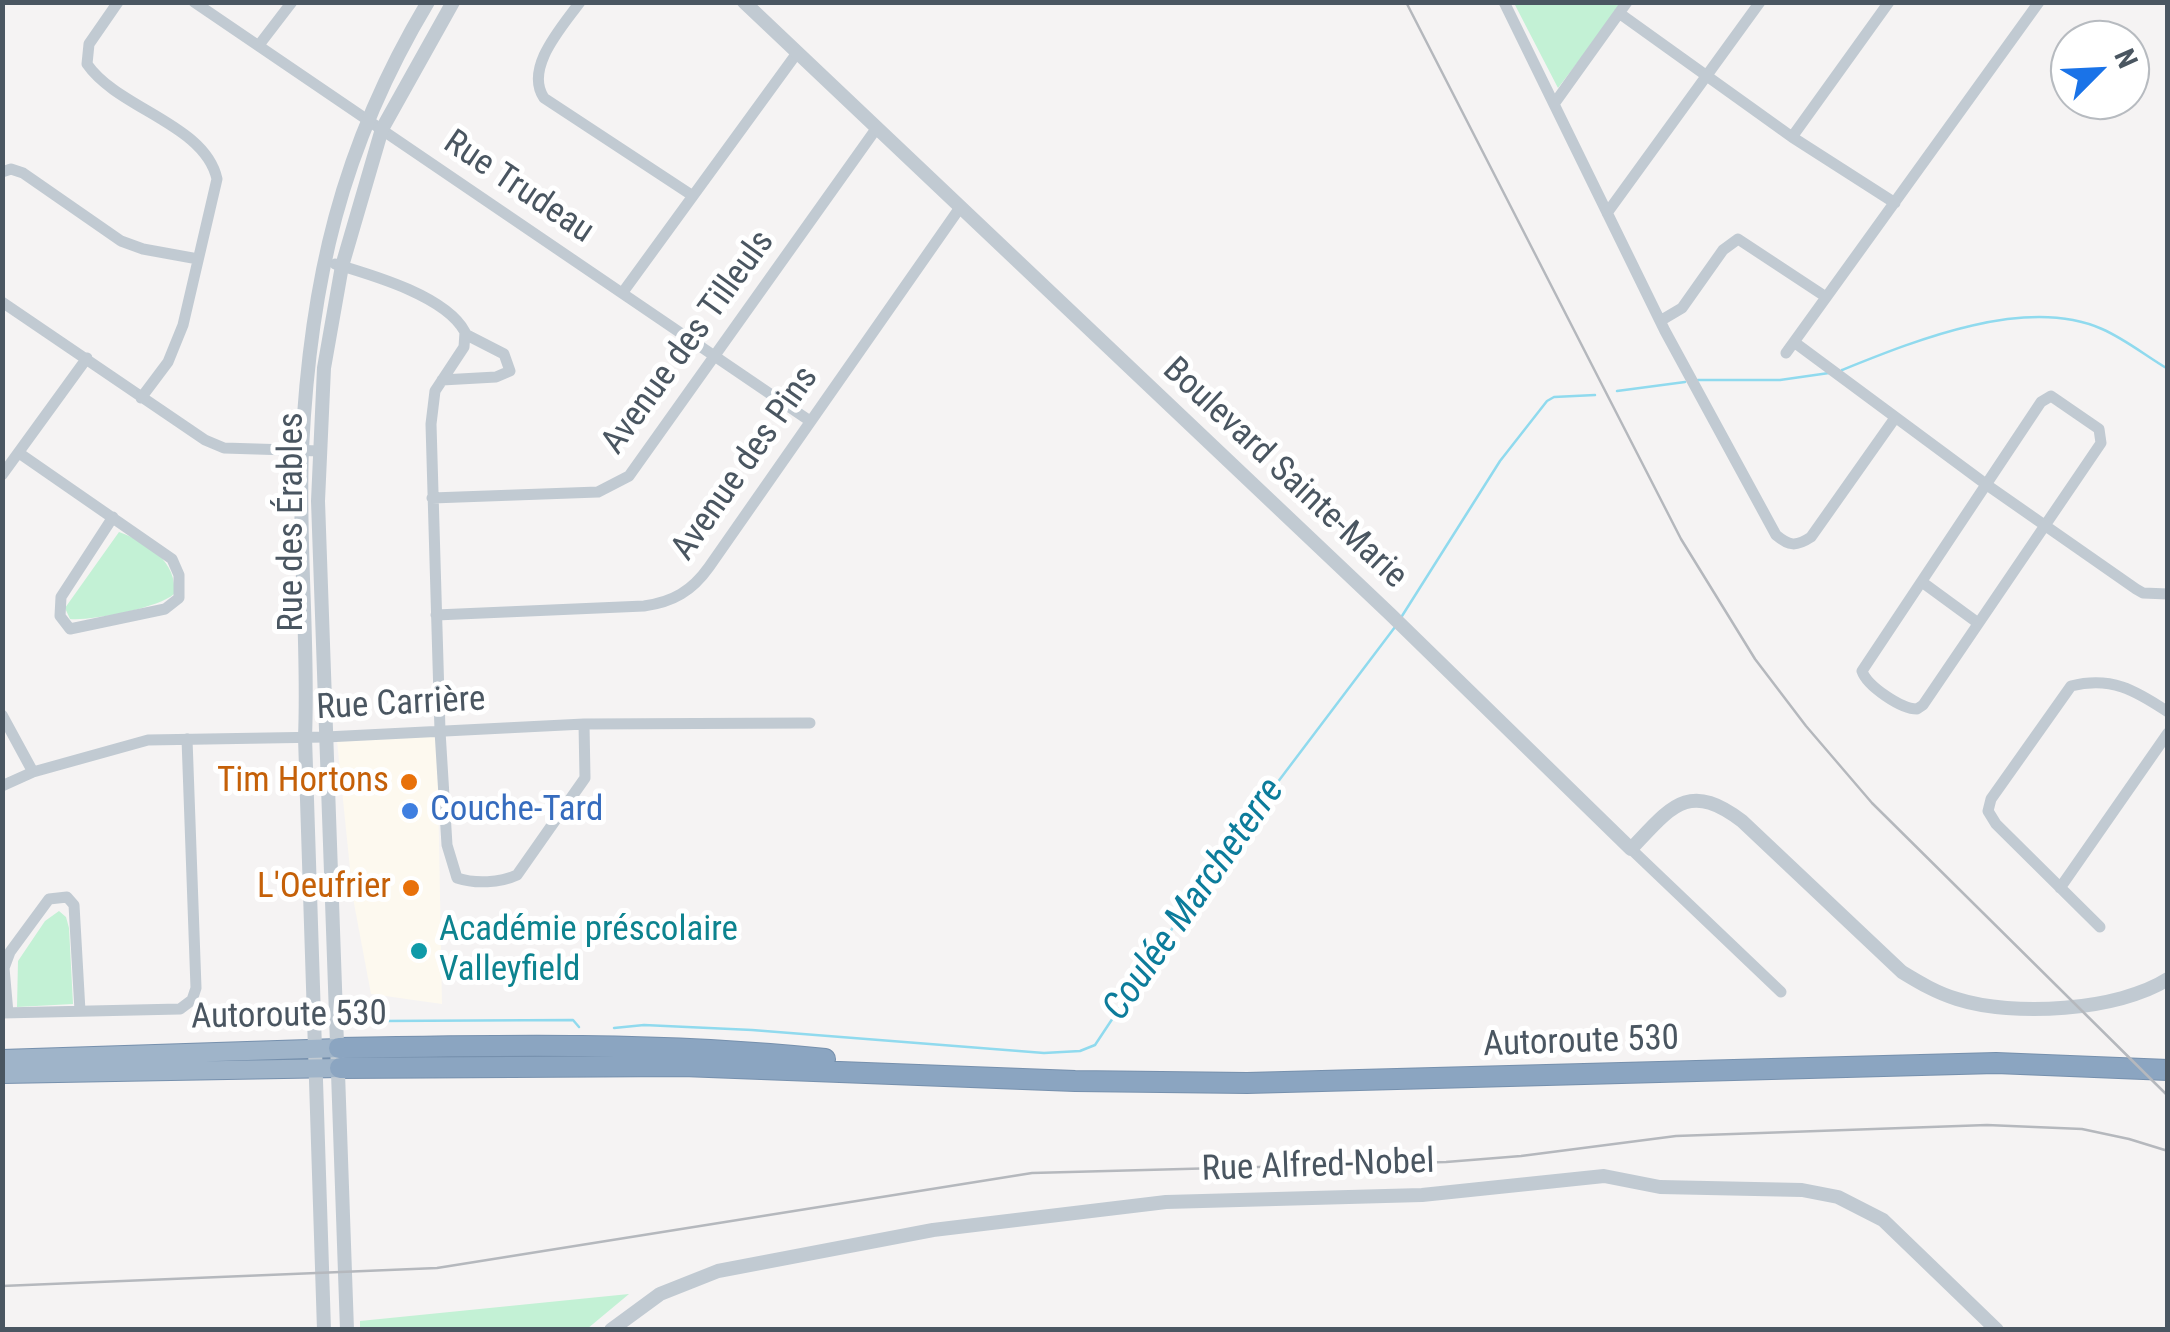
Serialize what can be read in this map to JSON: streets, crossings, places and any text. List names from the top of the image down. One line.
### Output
{"streets":{"highway":["Autoroute 530"],"street":["Rue Trudeau","Avenue des Tilleuls","Avenue des Pins","Boulevard Sainte-Marie","Rue des Érables","Rue Carrière","Rue Alfred-Nobel"]},"crossings":[["Rue Trudeau","Avenue des Tilleuls"],["Rue Trudeau","Avenue des Pins"],["Rue Trudeau","Rue des Érables"],["Avenue des Tilleuls","Boulevard Sainte-Marie"],["Avenue des Pins","Boulevard Sainte-Marie"],["Rue des Érables","Rue Carrière"],["Rue des Érables","Autoroute 530"]],"water":["Coulée Marcheterre"],"places":["Tim Hortons","Couche-Tard","L'Oeufrier","Académie préscolaire Valleyfield"],"north":"top right"}
